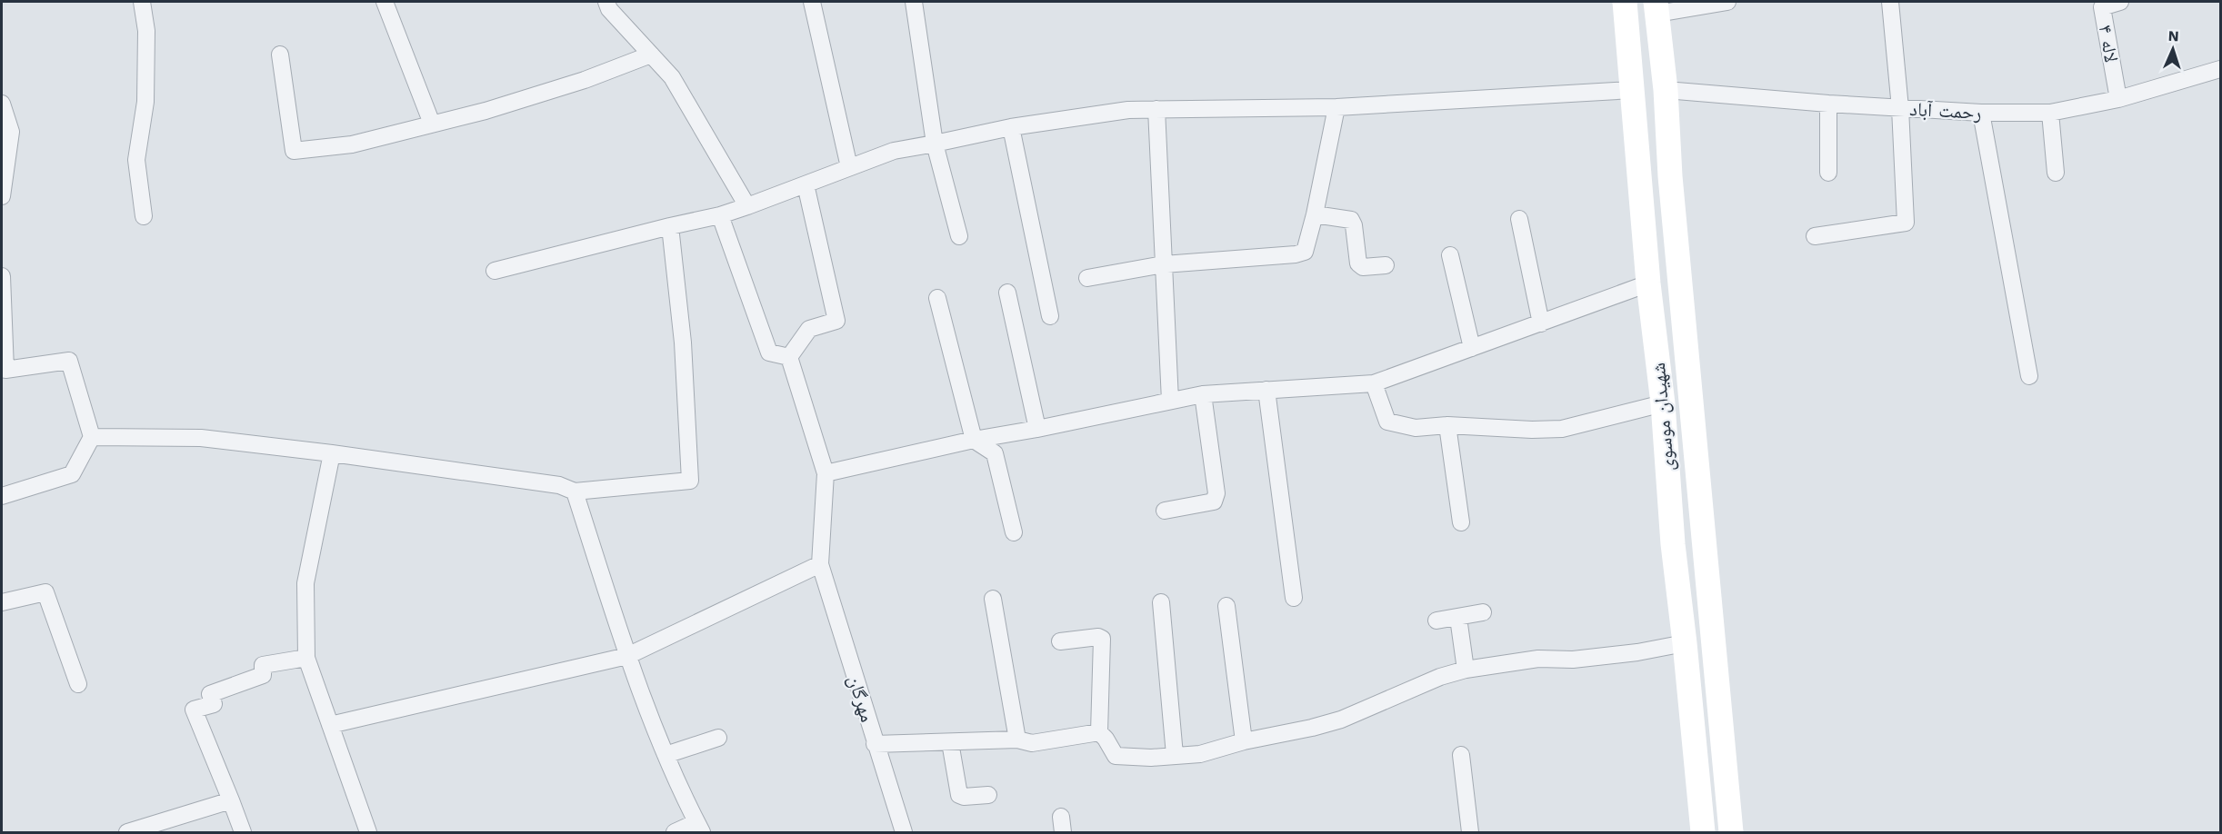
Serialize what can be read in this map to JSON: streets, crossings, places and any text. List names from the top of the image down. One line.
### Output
{"streets":{"street":["لاله ۴","رحمت آباد","شهیدان موسوی","مهرگان"]},"crossings":[["لاله ۴","رحمت آباد"],["رحمت آباد","شهیدان موسوی"]],"north":"top"}
